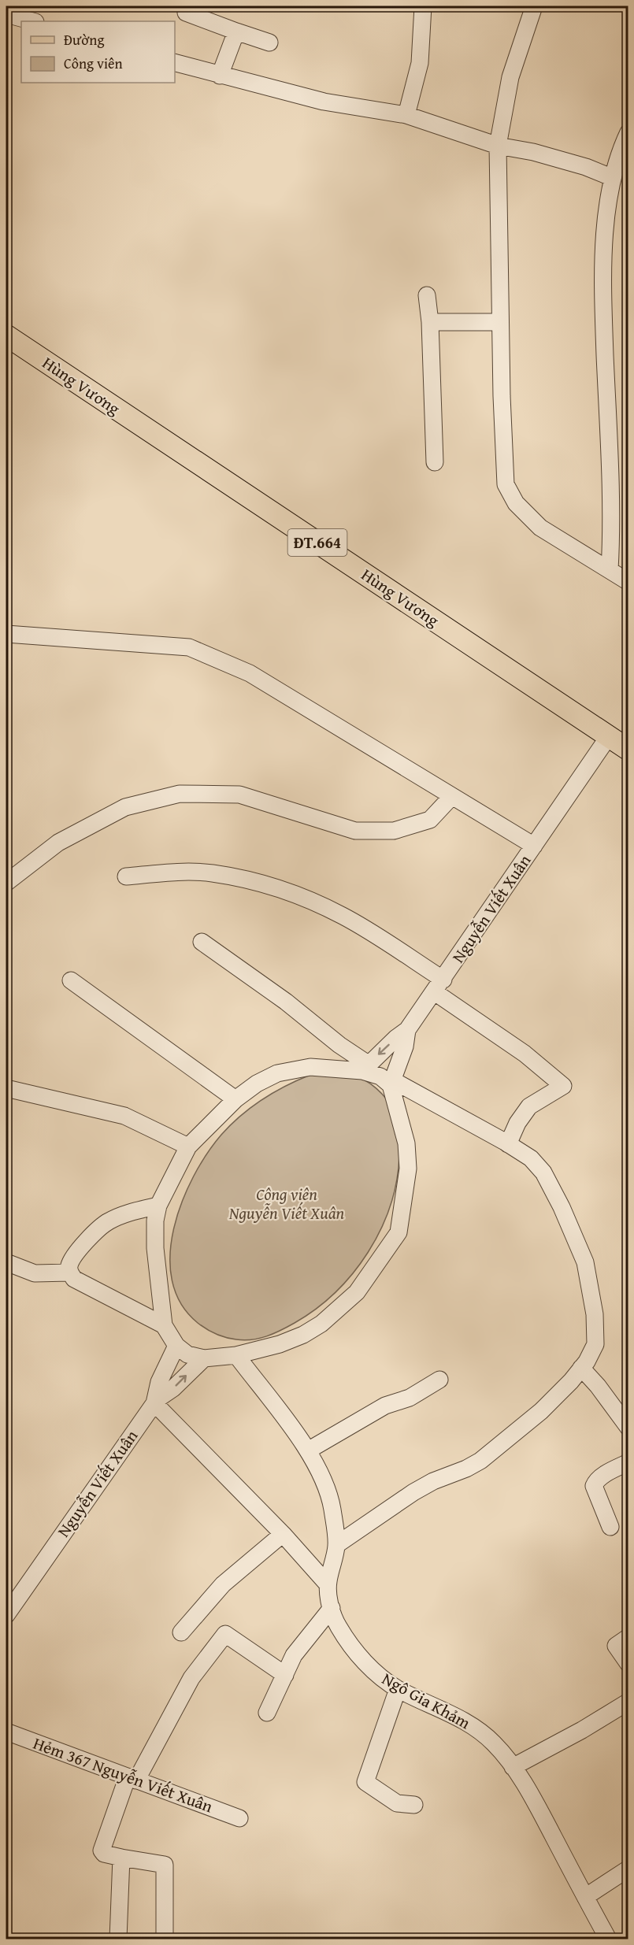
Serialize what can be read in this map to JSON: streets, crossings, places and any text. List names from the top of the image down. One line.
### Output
{"streets":{"main road":["Hùng Vương","ĐT.664"],"street":["Nguyễn Viết Xuân","Ngô Gia Khảm","Hẻm 367 Nguyễn Viết Xuân"]},"crossings":[["Hùng Vương","Nguyễn Viết Xuân"]],"parks":["Công viên Nguyễn Viết Xuân"],"legend":["Đường","Công viên"]}
